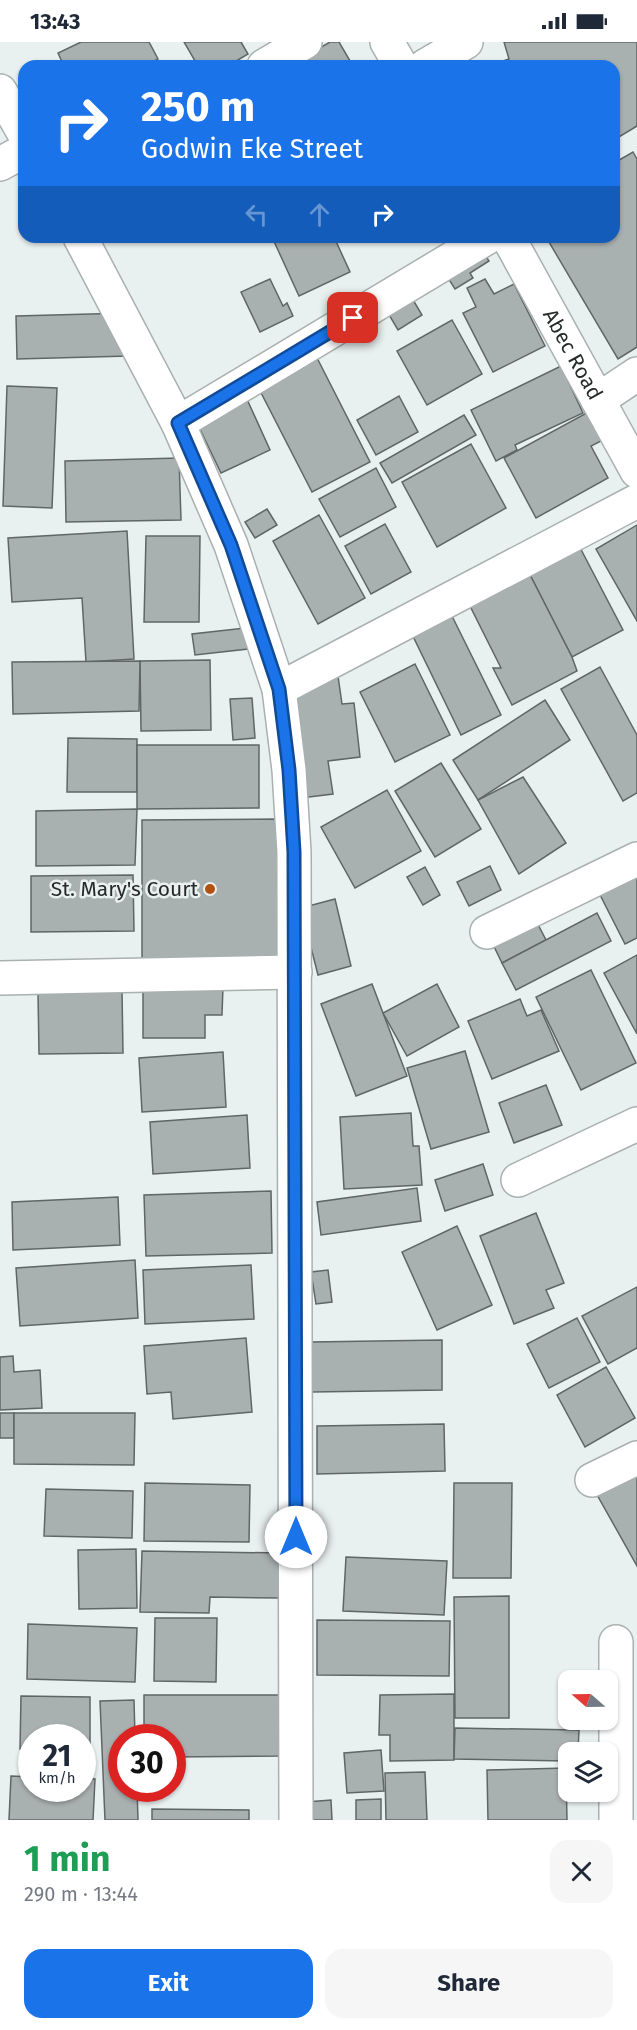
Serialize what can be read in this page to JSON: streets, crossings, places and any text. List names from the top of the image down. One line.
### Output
{"streets":{"street":["Abec Road"]},"places":["St. Mary's Court"],"north":"left","page":{"status":"13:43","turn":["250 m","Godwin Eke Street"],"speed":"21 km/h","limit":"30","heading":["1 min","290 m · 13:44"],"buttons":["Exit","Share"]}}
